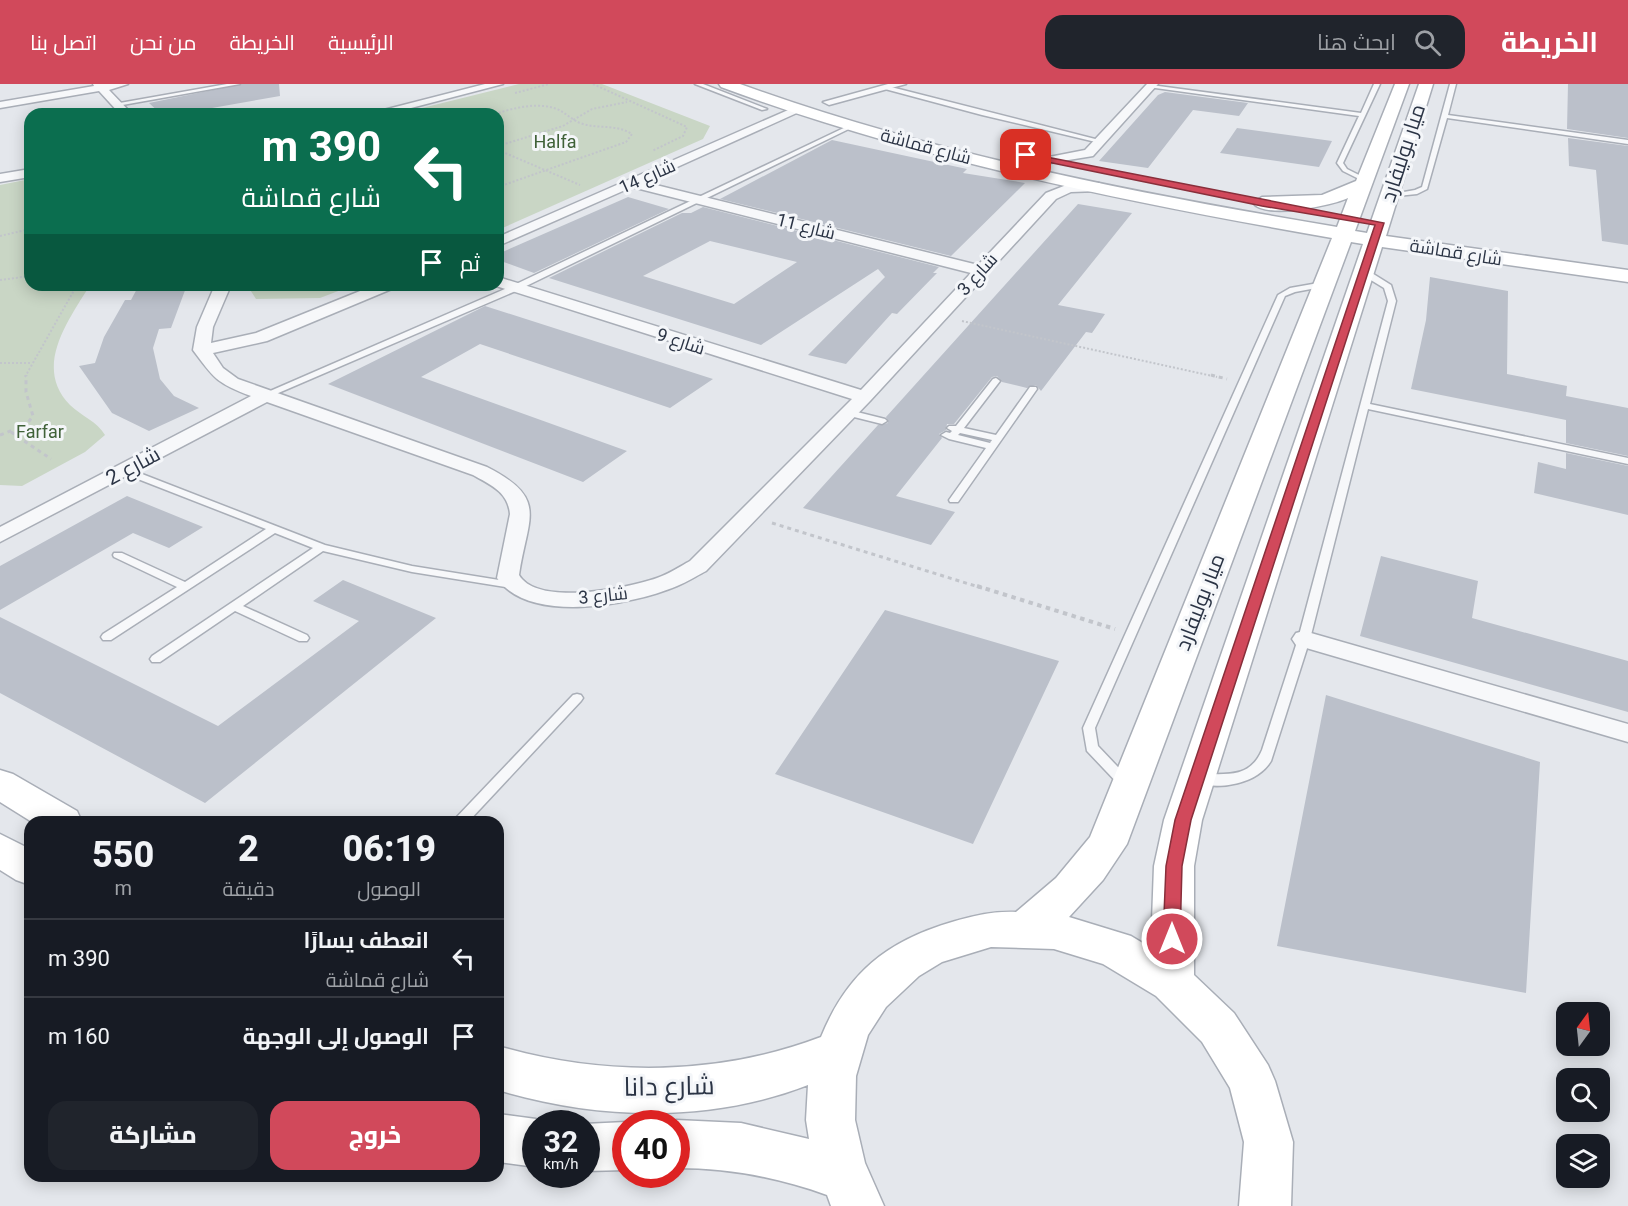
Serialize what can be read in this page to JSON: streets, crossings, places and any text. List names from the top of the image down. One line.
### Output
{"streets":{"street":["شارع قماشة","ميار بوليفارد","شارع 14","شارع 11","شارع 3","شارع 9","شارع 2","شارع دانا"]},"crossings":[["شارع قماشة","ميار بوليفارد"],["شارع قماشة","شارع 14"],["شارع قماشة","شارع 3"],["شارع 14","شارع 11"],["شارع 11","شارع 3"],["شارع 3","شارع 9"]],"parks":["Halfa","Farfar"],"north":"top","page":{"header":"الخريطة","search":"ابحث هنا","nav":["الرئيسية","الخريطة","من نحن","اتصل بنا"],"turn":["390 m","شارع قماشة"],"then":"ثم","eta":["06:19","الوصول","2","دقيقة","550","m"],"list":[{"name":"انعطف يسارًا","note":"شارع قماشة","value":"390 m"},{"name":"الوصول إلى الوجهة","value":"160 m"}],"buttons":["خروج","مشاركة"],"speed":"32 km/h","limit":"40"}}
